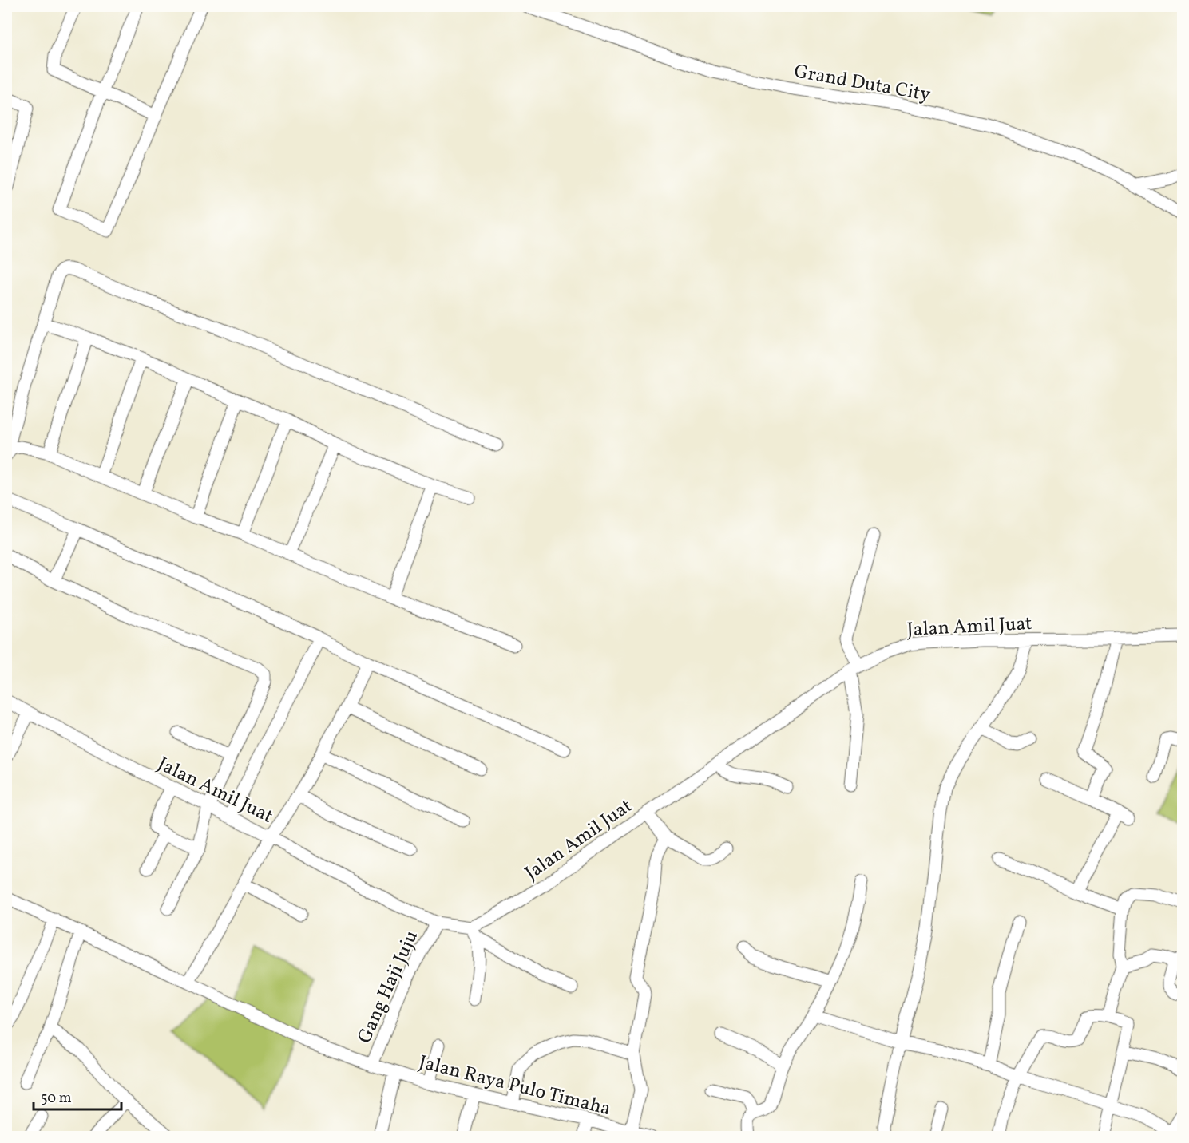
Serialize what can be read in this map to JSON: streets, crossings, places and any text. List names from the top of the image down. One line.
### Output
{"streets":{"street":["Grand Duta City","Jalan Amil Juat","Gang Haji Juju","Jalan Raya Pulo Timaha"]},"crossings":[["Jalan Amil Juat","Gang Haji Juju"],["Gang Haji Juju","Jalan Raya Pulo Timaha"]],"scale_bar":"50 m"}
